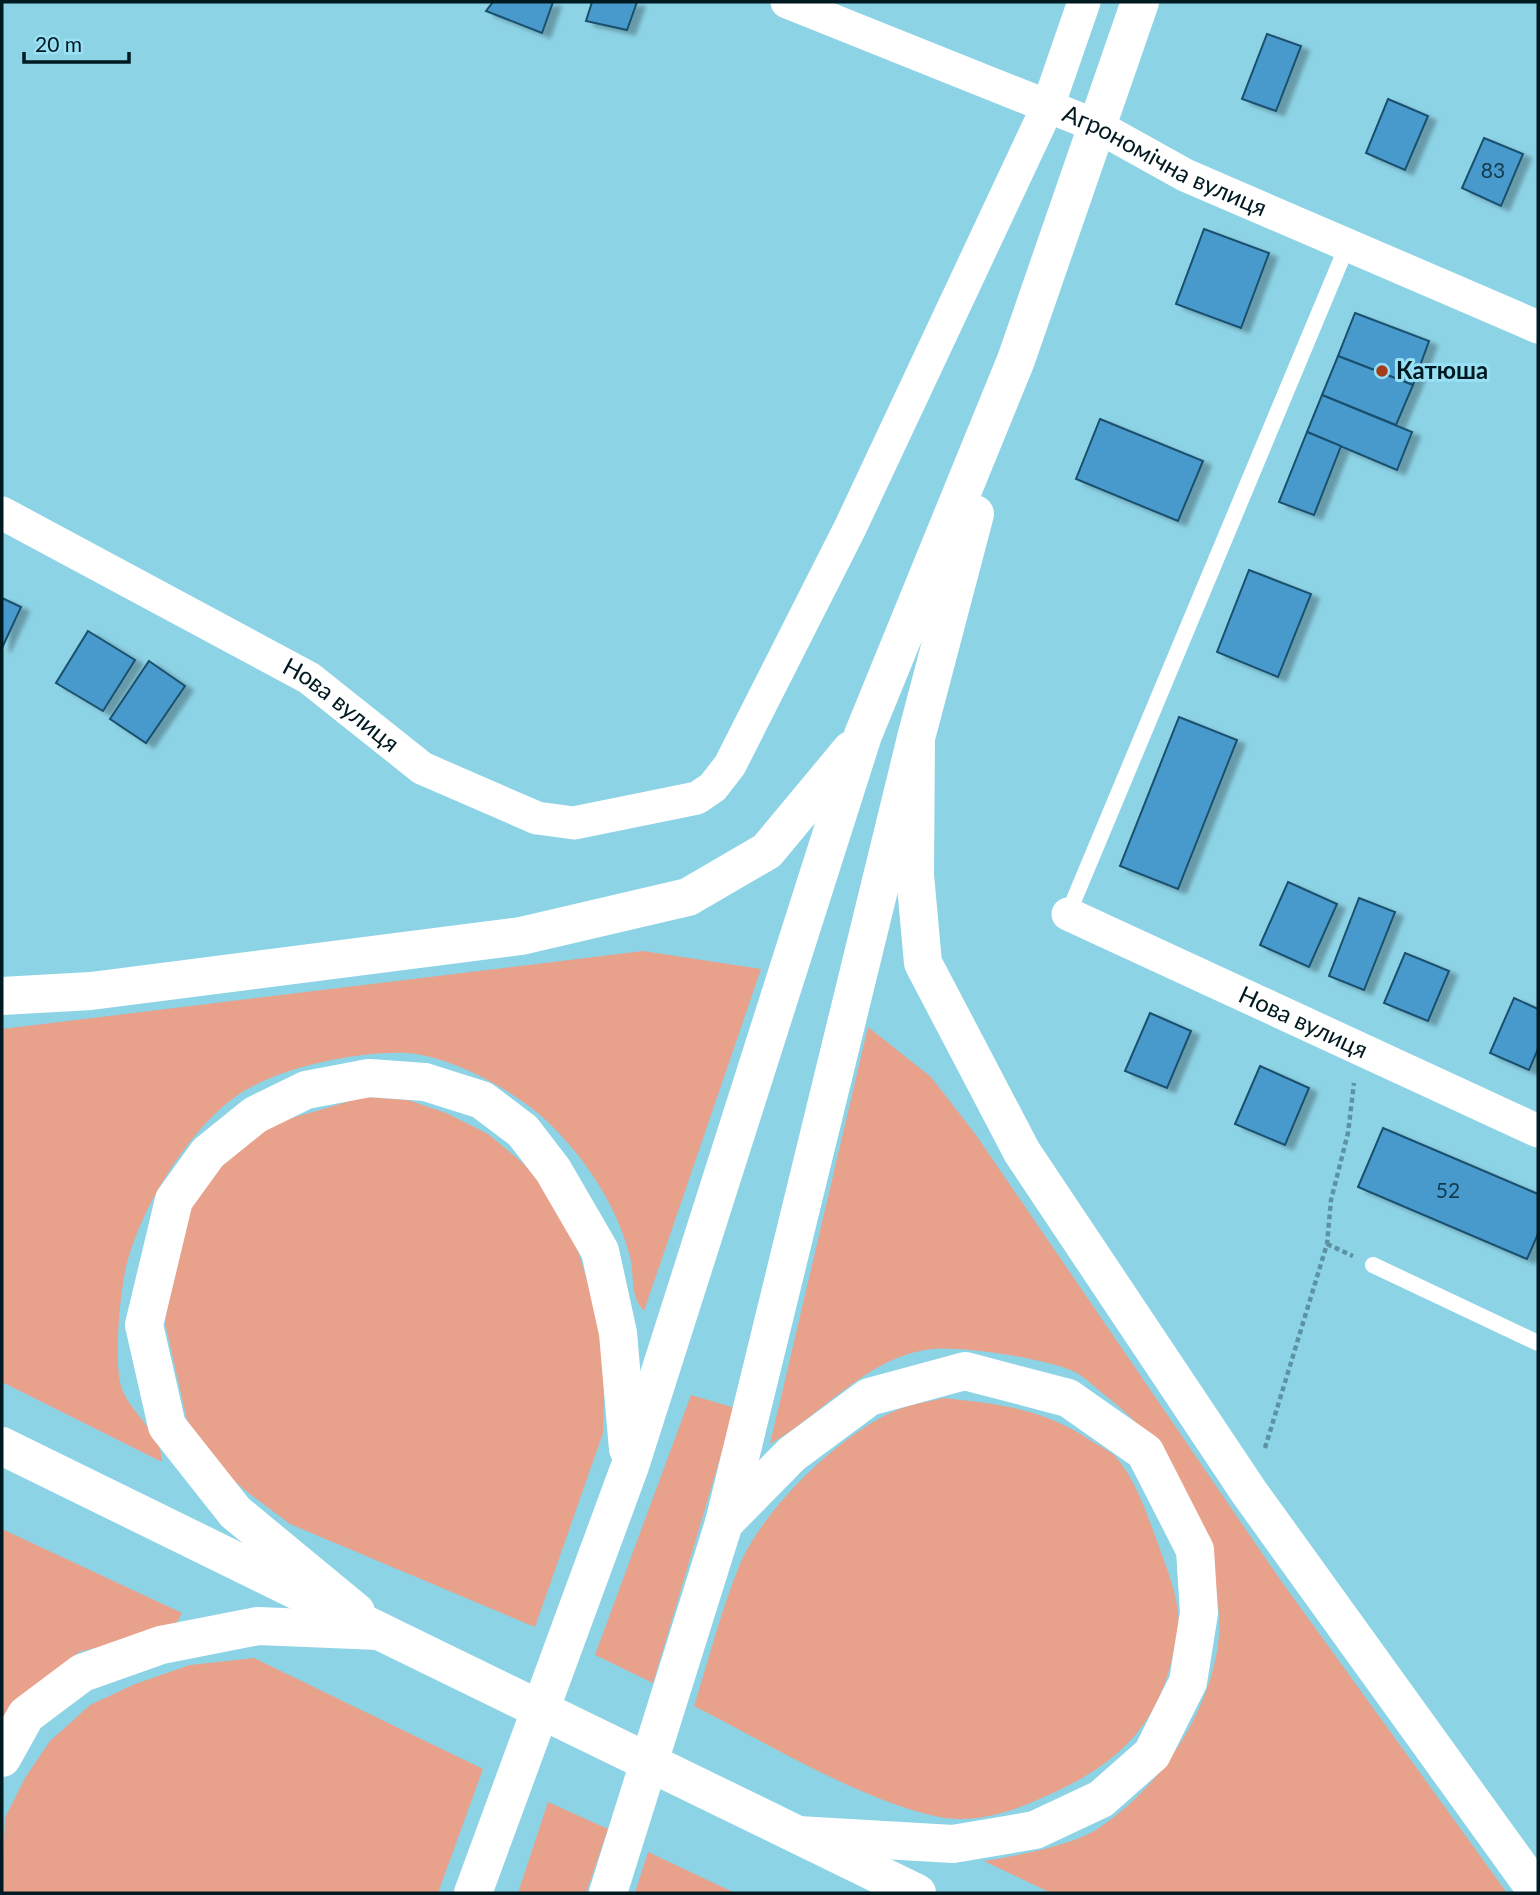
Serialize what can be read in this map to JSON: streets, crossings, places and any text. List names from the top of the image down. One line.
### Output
{"streets":{"street":["Агрономічна вулиця","Нова вулиця"]},"crossings":[["Агрономічна вулиця","Нова вулиця"]],"places":["Катюша"],"house_numbers":["83","52"],"scale_bar":"20 m"}
